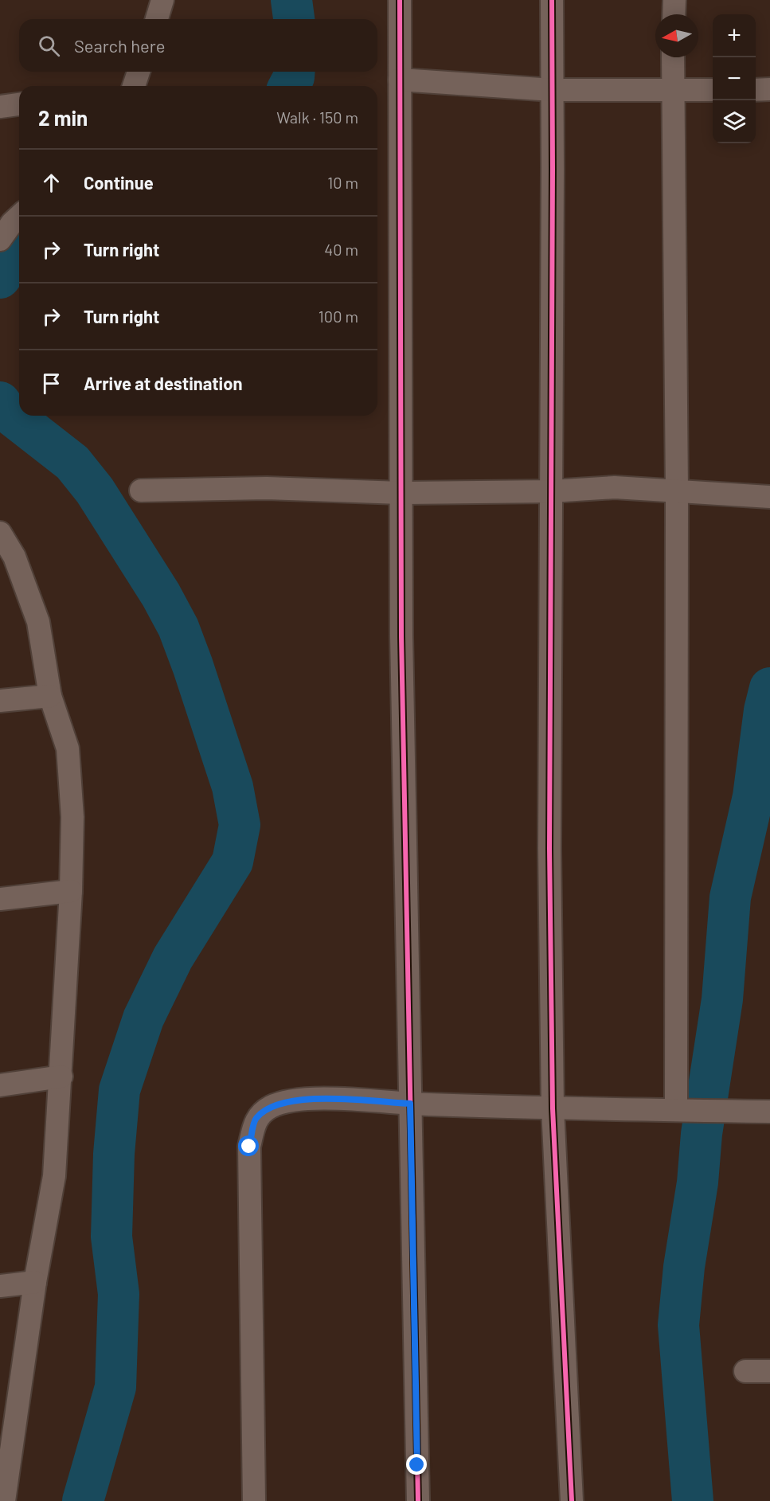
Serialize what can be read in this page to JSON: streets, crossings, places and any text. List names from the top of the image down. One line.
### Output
{"north":"left","page":{"map_buttons":["+","−"],"search":"Search here","heading":["2 min","Walk · 150 m"],"list":[["Continue","10 m"],["Turn right","40 m"],["Turn right","100 m"],"Arrive at destination"]}}
